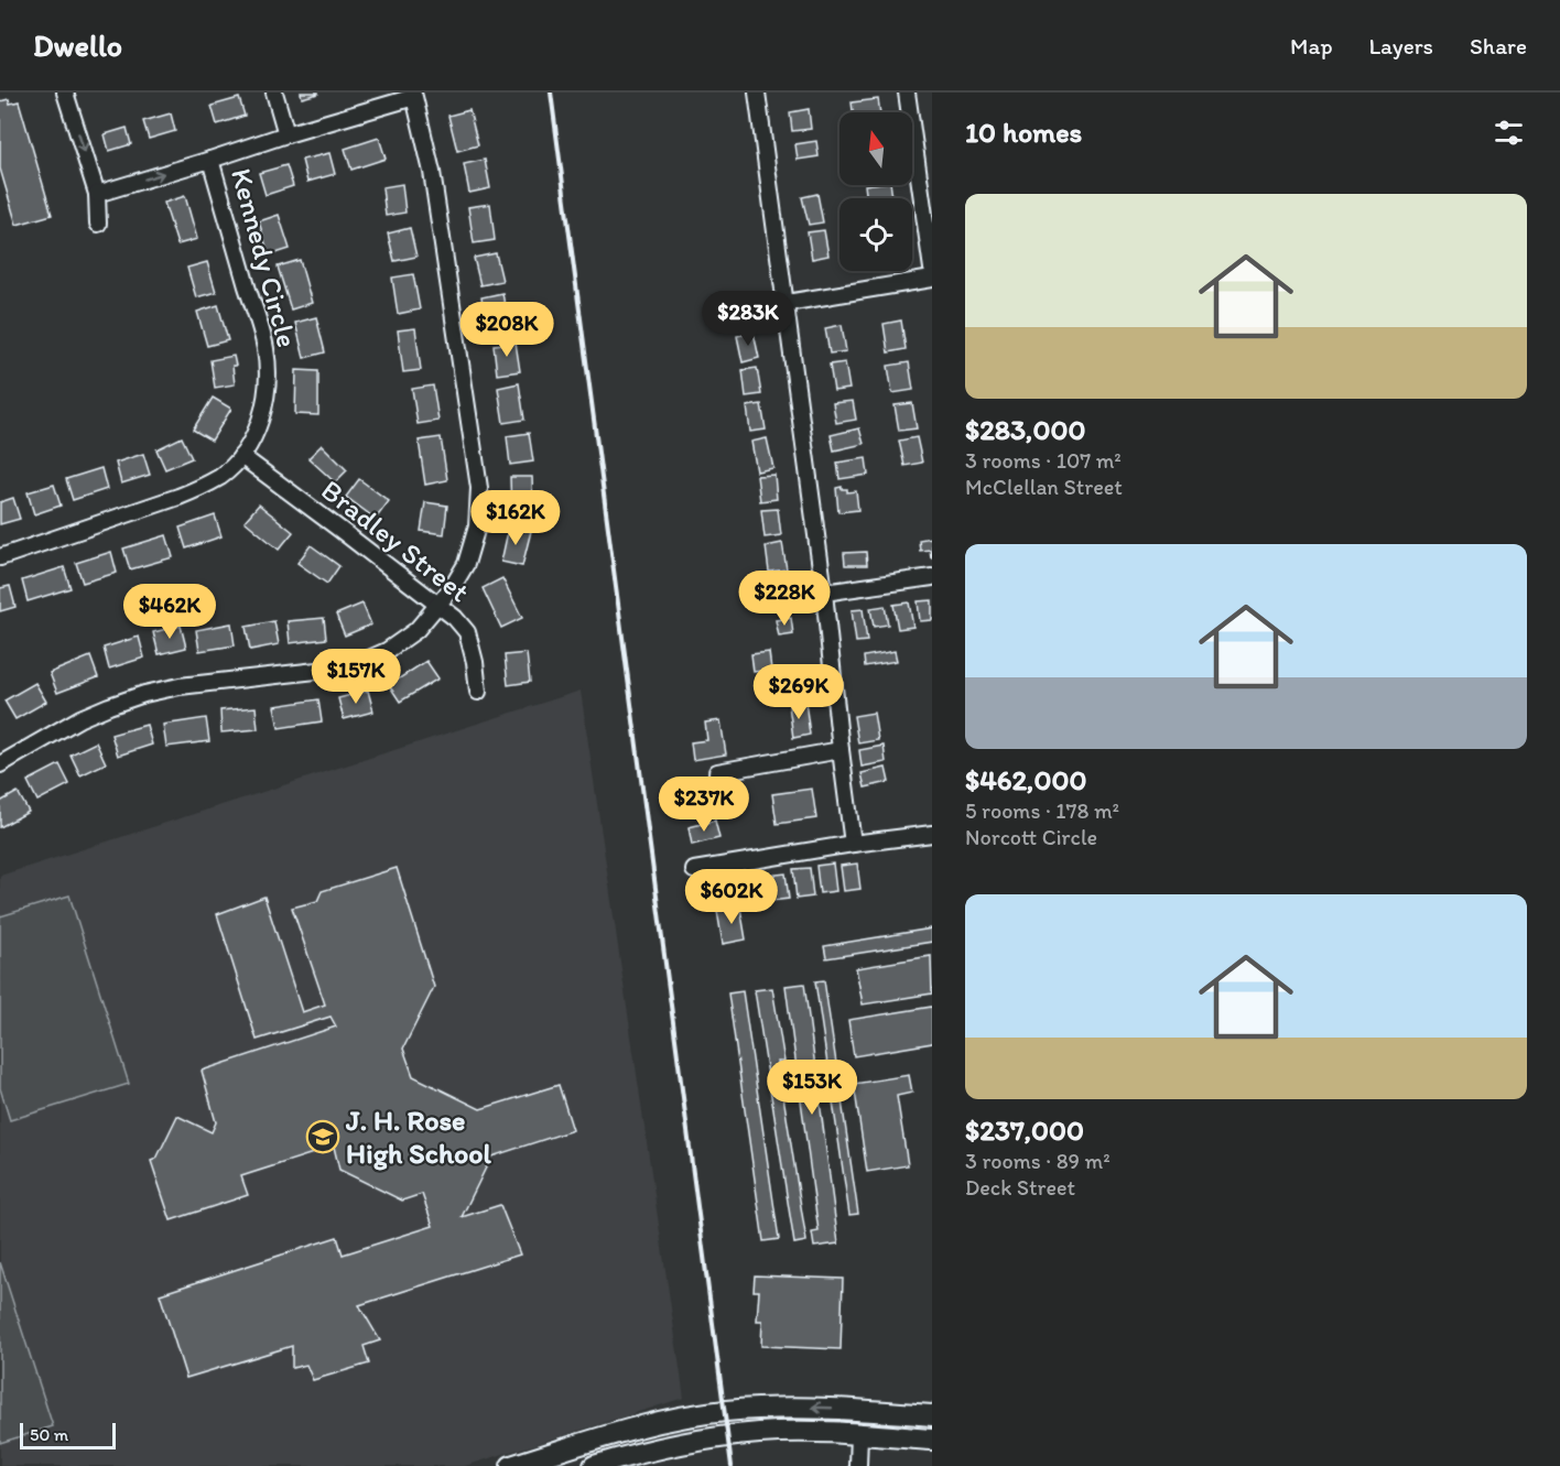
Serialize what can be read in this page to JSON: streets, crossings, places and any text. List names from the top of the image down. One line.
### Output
{"streets":{"street":["Kennedy Circle","Bradley Street"]},"crossings":[["Kennedy Circle","Bradley Street"]],"places":{"school or university":["J. H. Rose High School"]},"scale_bar":"50 m","north":"top","page":{"header":"Dwello","nav":["Map","Layers","Share"],"heading":"10 homes","list":[{"name":"$283,000","note":"3 rooms · 107 m² · McClellan Street"},{"name":"$462,000","note":"5 rooms · 178 m² · Norcott Circle"},{"name":"$237,000","note":"3 rooms · 89 m² · Deck Street"}],"price":["$283K","$208K","$162K","$228K","$462K","$157K","$269K","$237K","$602K","$153K"],"scale":"50 m"}}
